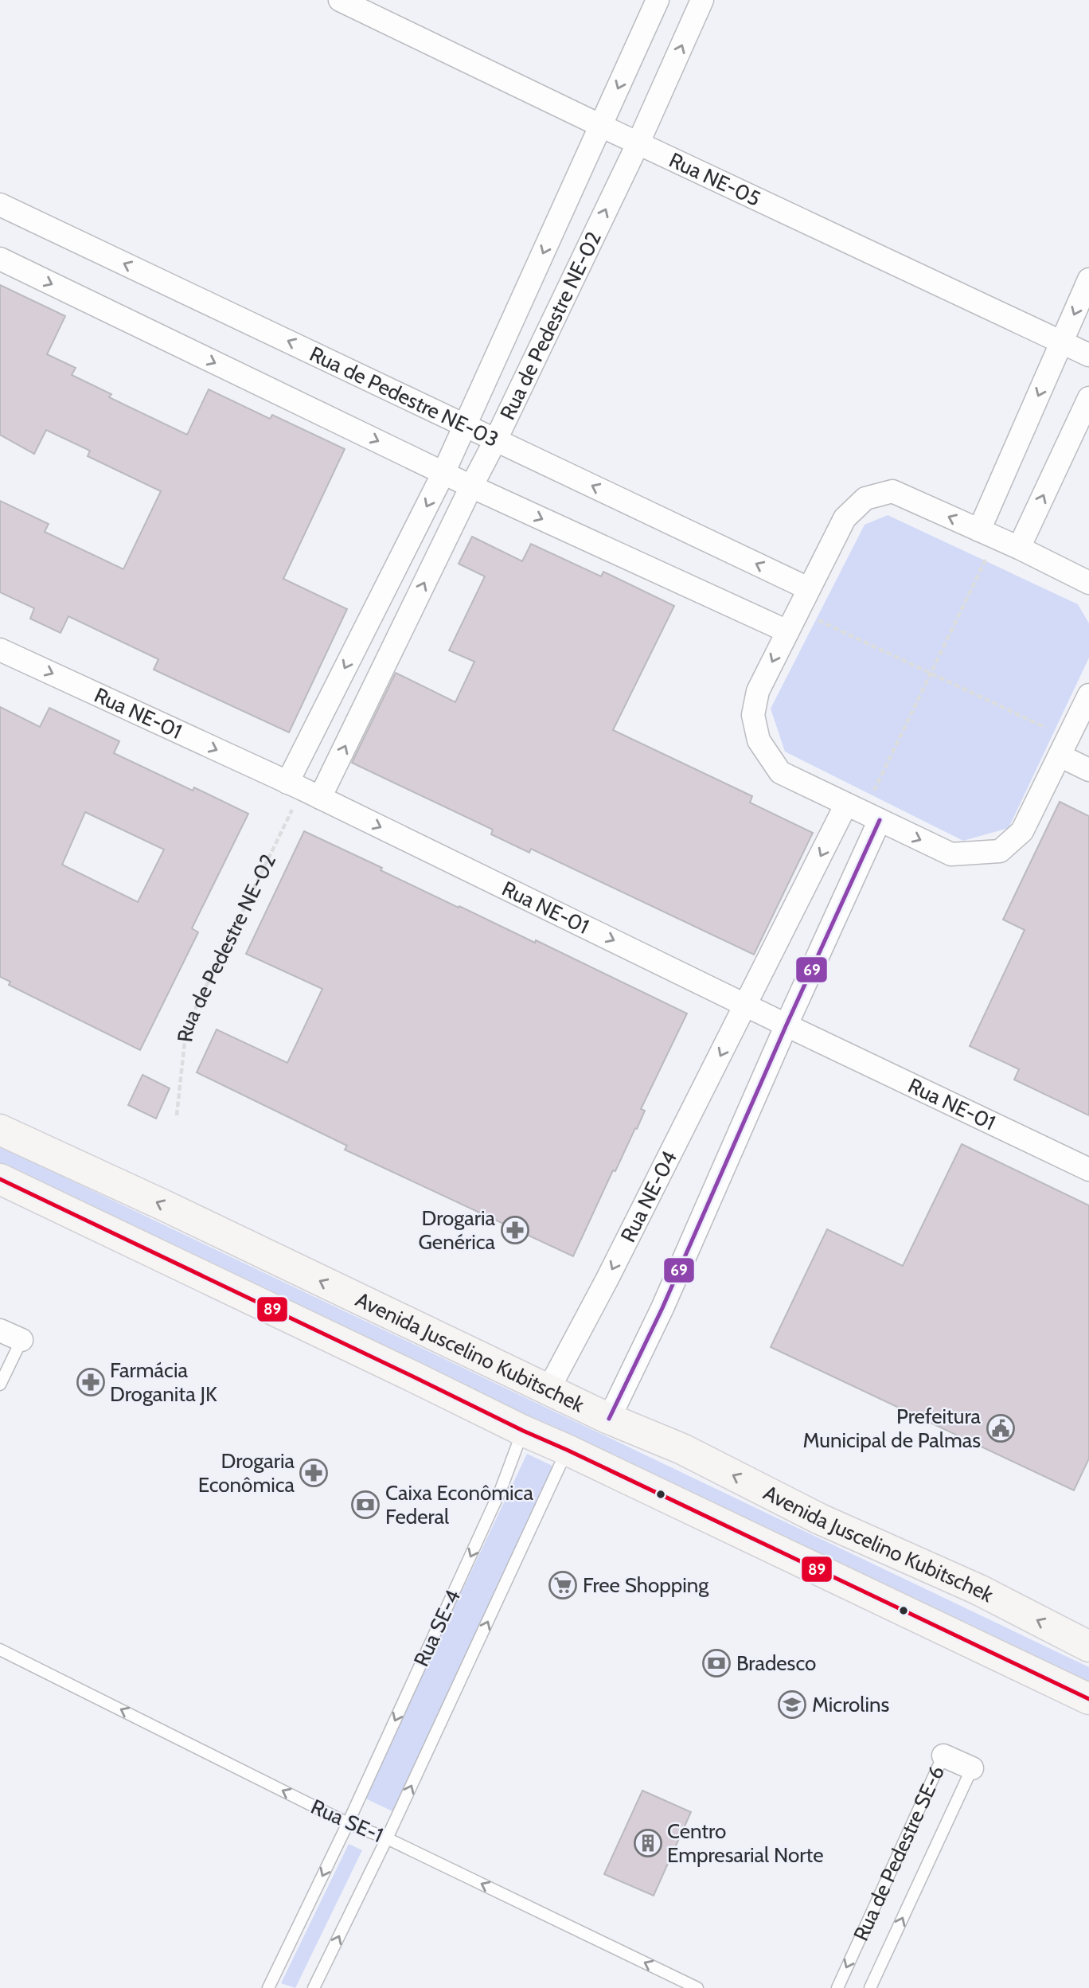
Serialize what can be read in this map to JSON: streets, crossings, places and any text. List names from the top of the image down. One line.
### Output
{"streets":{"main road":["Avenida Juscelino Kubitschek"],"street":["Rua NE-05","Rua de Pedestre NE-02","Rua de Pedestre NE-03","Rua NE-01","Rua NE-04","Rua de Pedestre SE-6"],"lane":["Rua SE-4","Rua SE-1"]},"crossings":[["Rua NE-05","Rua de Pedestre NE-02"],["Rua de Pedestre NE-02","Rua de Pedestre NE-03"],["Rua de Pedestre NE-02","Rua NE-01"],["Rua NE-01","Rua NE-04"],["Rua NE-04","Avenida Juscelino Kubitschek"],["Rua SE-4","Rua SE-1"]],"one_way":["Rua NE-01","Rua SE-1"],"places":{"pharmacy":["Drogaria Genérica","Farmácia Droganita JK","Drogaria Econômica"],"public building":["Prefeitura Municipal de Palmas"],"bank":["Caixa Econômica Federal","Bradesco"],"supermarket":["Free Shopping"],"school or university":["Microlins"],"building":["Centro Empresarial Norte"]},"lines":["transit line 69","transit line 89"]}
